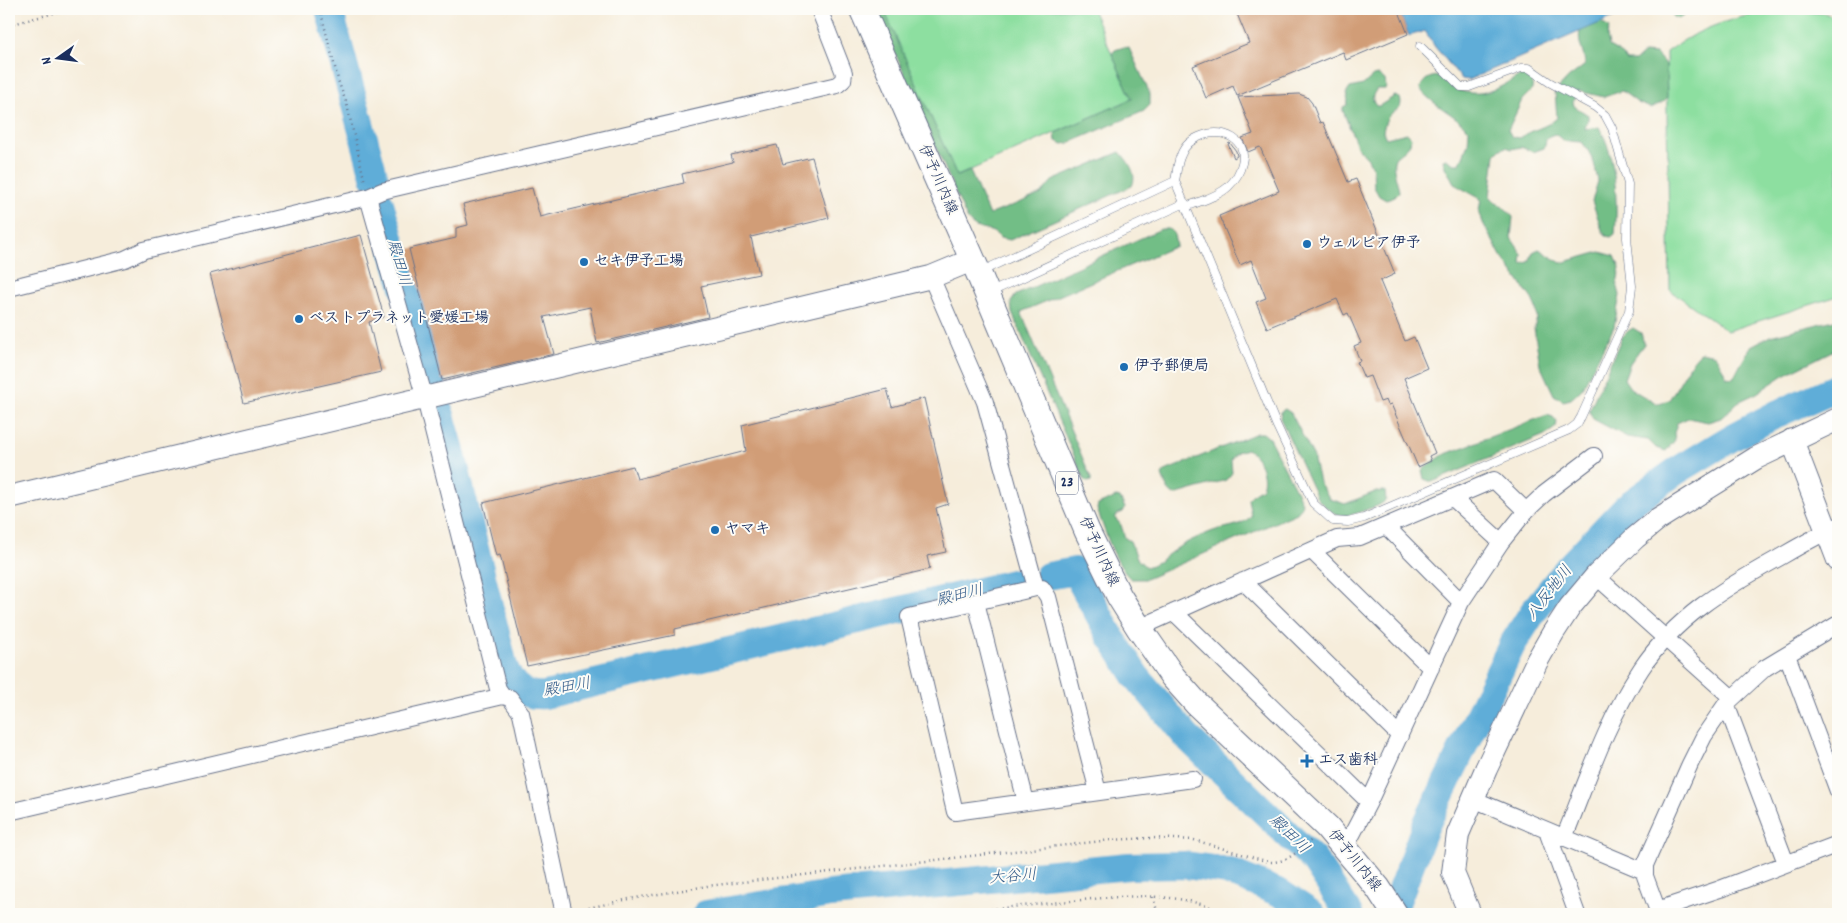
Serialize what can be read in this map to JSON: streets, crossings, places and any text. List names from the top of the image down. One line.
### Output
{"streets":{"main road":["伊予川内線","23"]},"water":["殿田川","八反地川","大谷川"],"places":{"other":["ウェルピア伊予","セキ伊予工場","ベストプラネット愛媛工場","伊予郵便局","ヤマキ"],"health":["エス歯科"]},"north":"left"}
